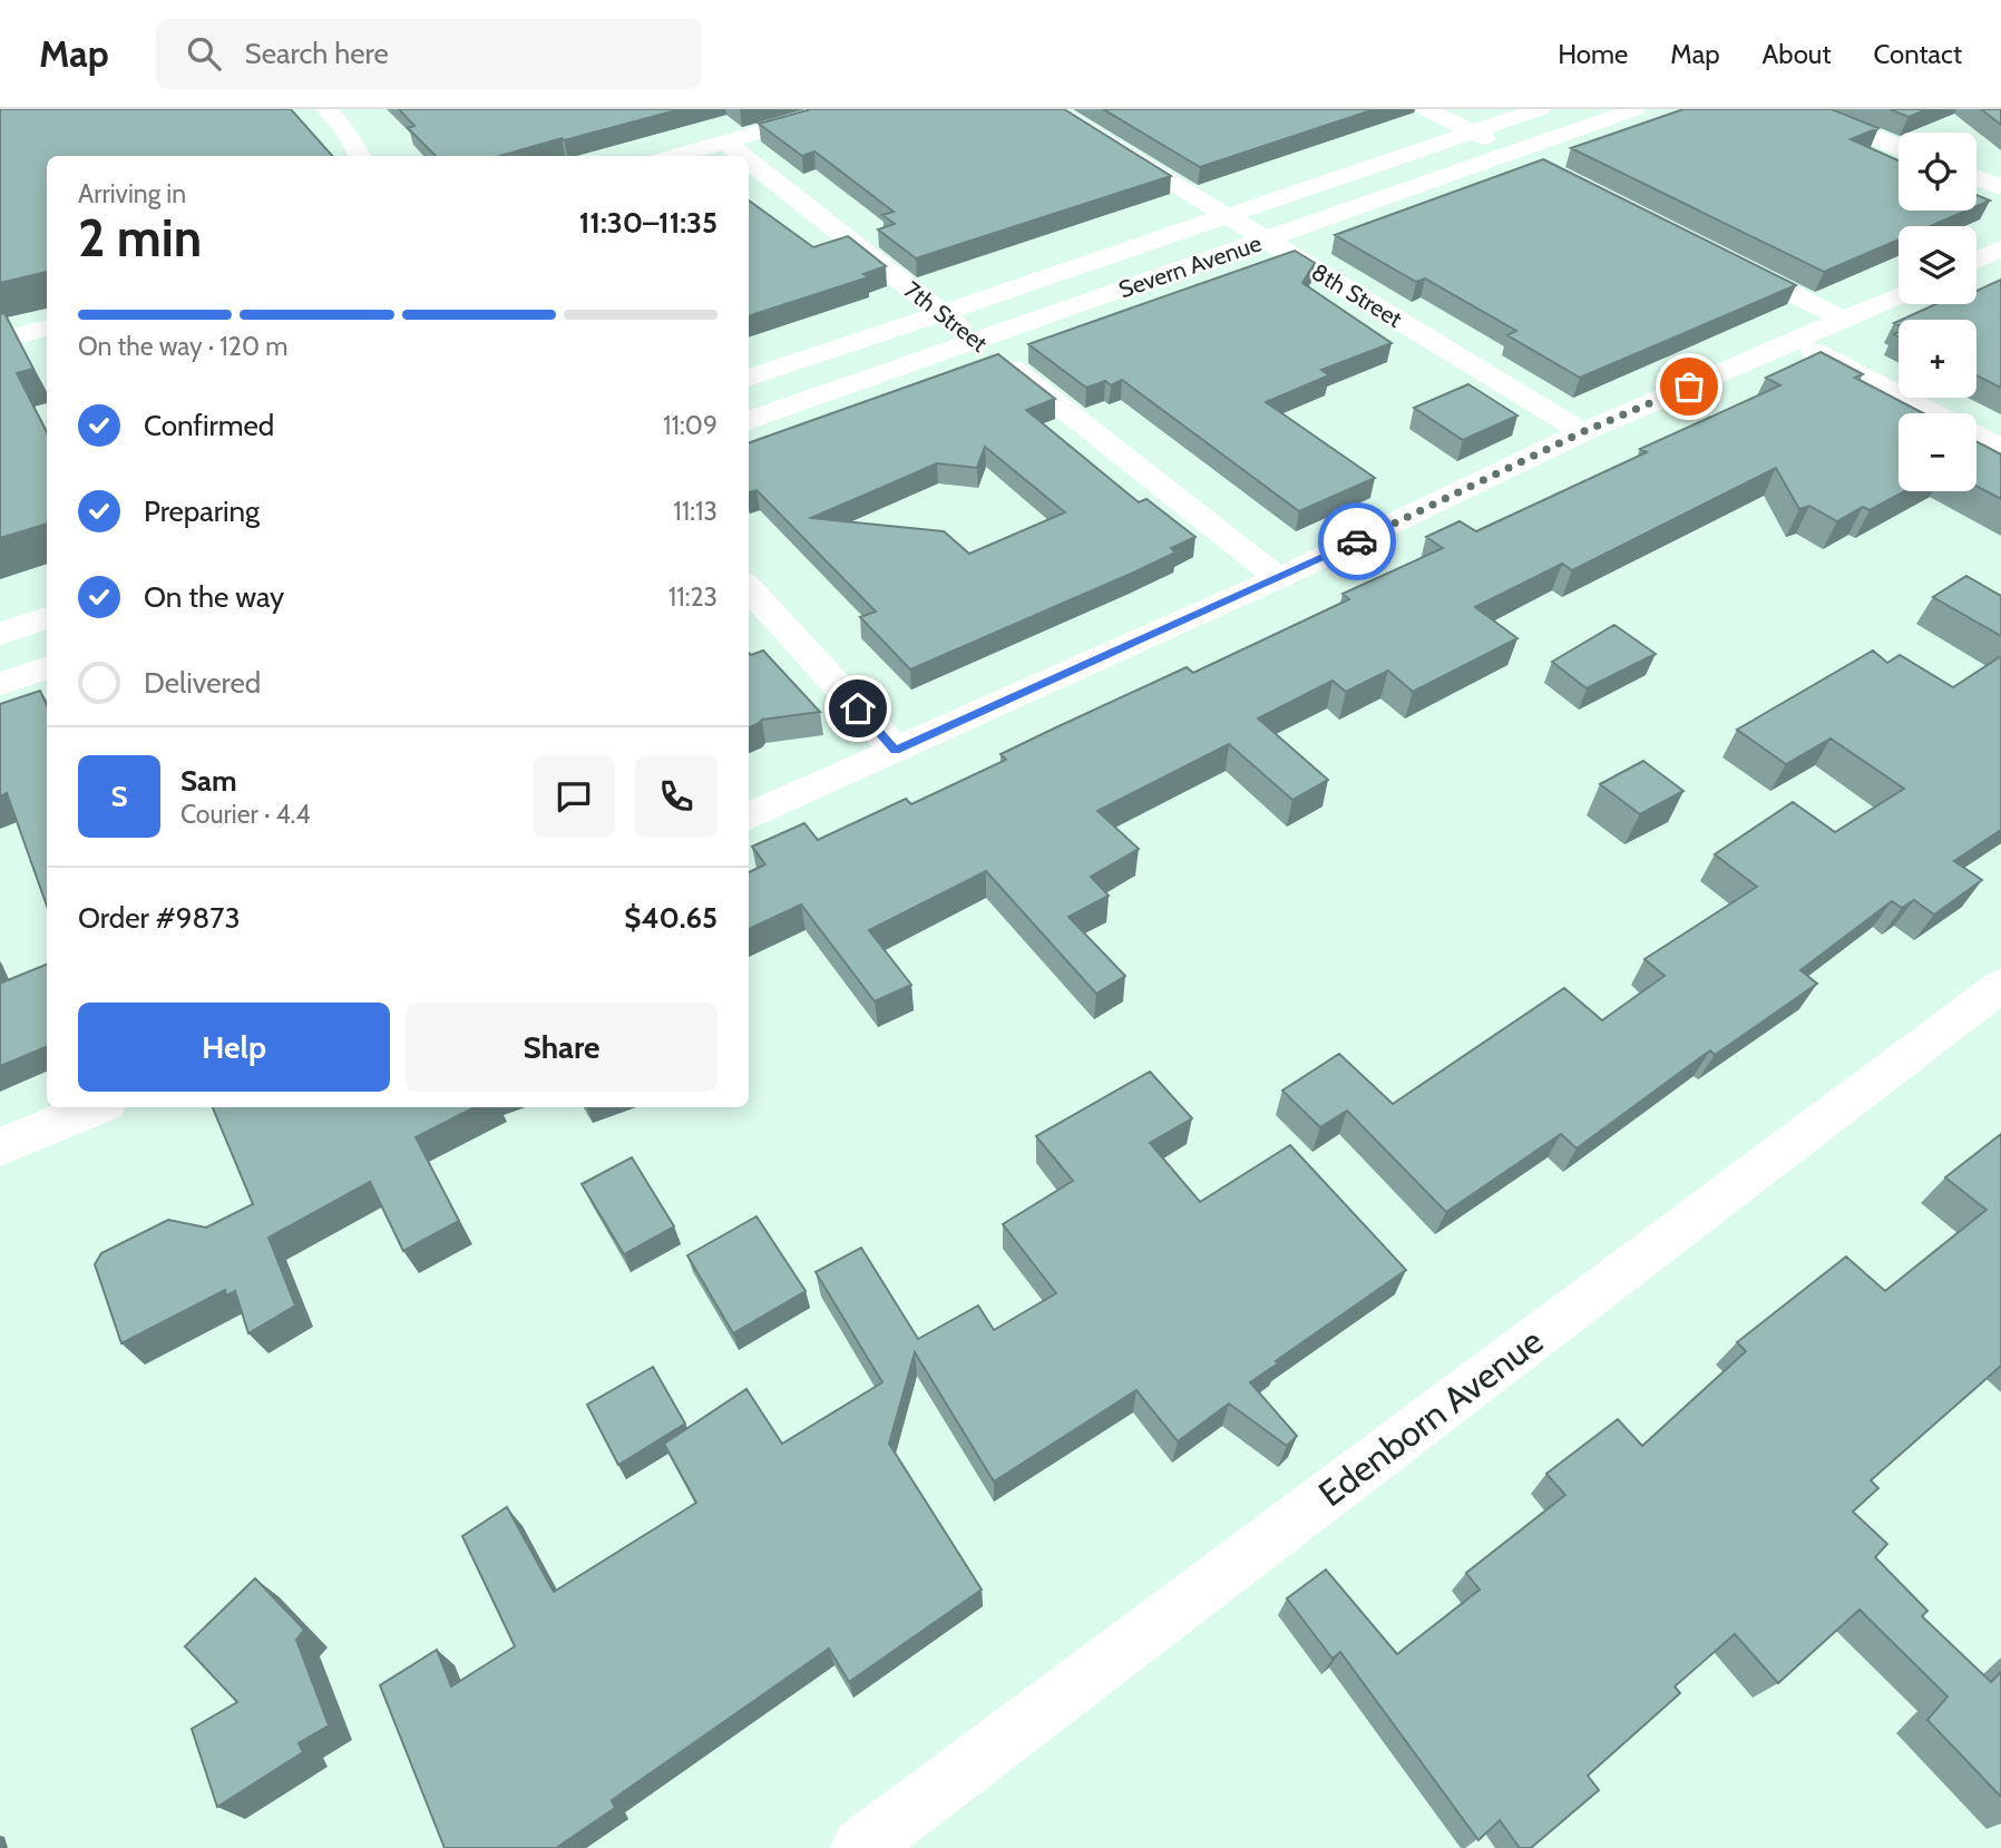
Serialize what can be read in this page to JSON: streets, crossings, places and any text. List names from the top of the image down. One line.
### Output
{"streets":{"street":["Severn Avenue","8th Street","7th Street","Edenborn Avenue"]},"crossings":[["Severn Avenue","8th Street"],["Severn Avenue","7th Street"]],"page":{"header":"Map","search":"Search here","nav":["Home","Map","About","Contact"],"map_buttons":["+","−"],"heading":["2 min","Arriving in","11:30–11:35"],"panel":["Sam","Courier · 4.4","Order #9873","$40.65"],"bar":"On the way · 120 m","list":[["Confirmed","11:09"],["Preparing","11:13"],["On the way","11:23"],"Delivered"],"round":"S","buttons":["Help","Share"]}}
